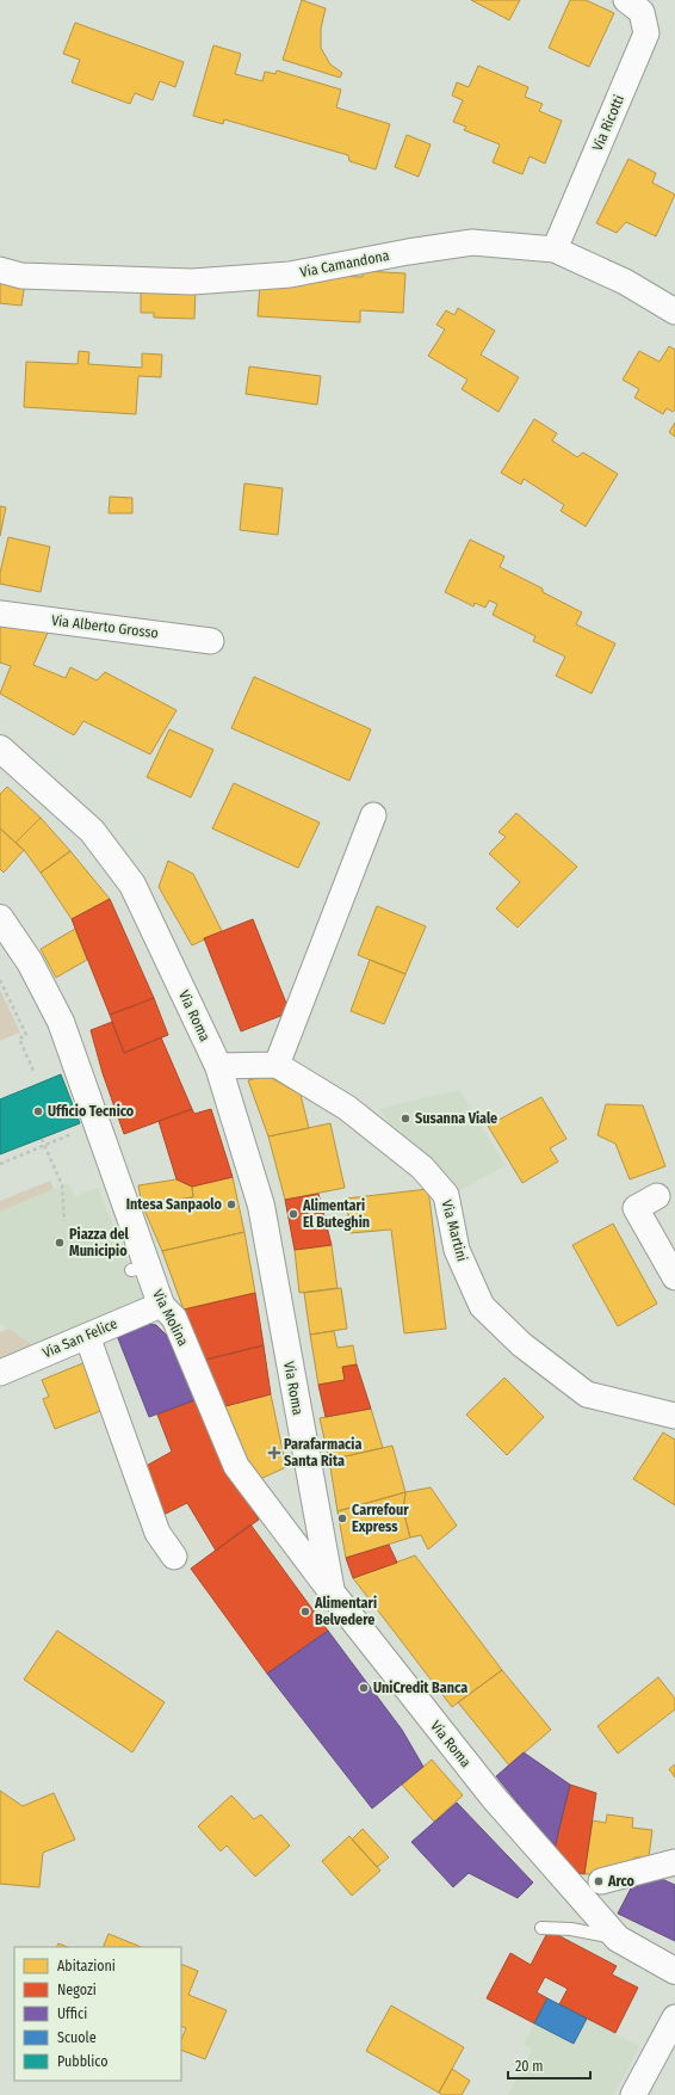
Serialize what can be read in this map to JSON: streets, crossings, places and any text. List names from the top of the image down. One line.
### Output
{"streets":{"main road":["Via Roma","Via Molina"],"street":["Via Ricotti","Via Camandona","Via Alberto Grosso","Via Martini","Via San Felice"]},"crossings":[["Via Ricotti","Via Camandona"],["Via Roma","Via Molina"],["Via Molina","Via San Felice"]],"places":{"other":["Ufficio Tecnico","Susanna Viale","Intesa Sanpaolo","Alimentari El Buteghin","Piazza del Municipio","Carrefour Express","Alimentari Belvedere","UniCredit Banca","Arco"],"health":["Parafarmacia Santa Rita"]},"legend":["Abitazioni","Negozi","Uffici","Scuole","Pubblico"],"scale_bar":"20 m"}
